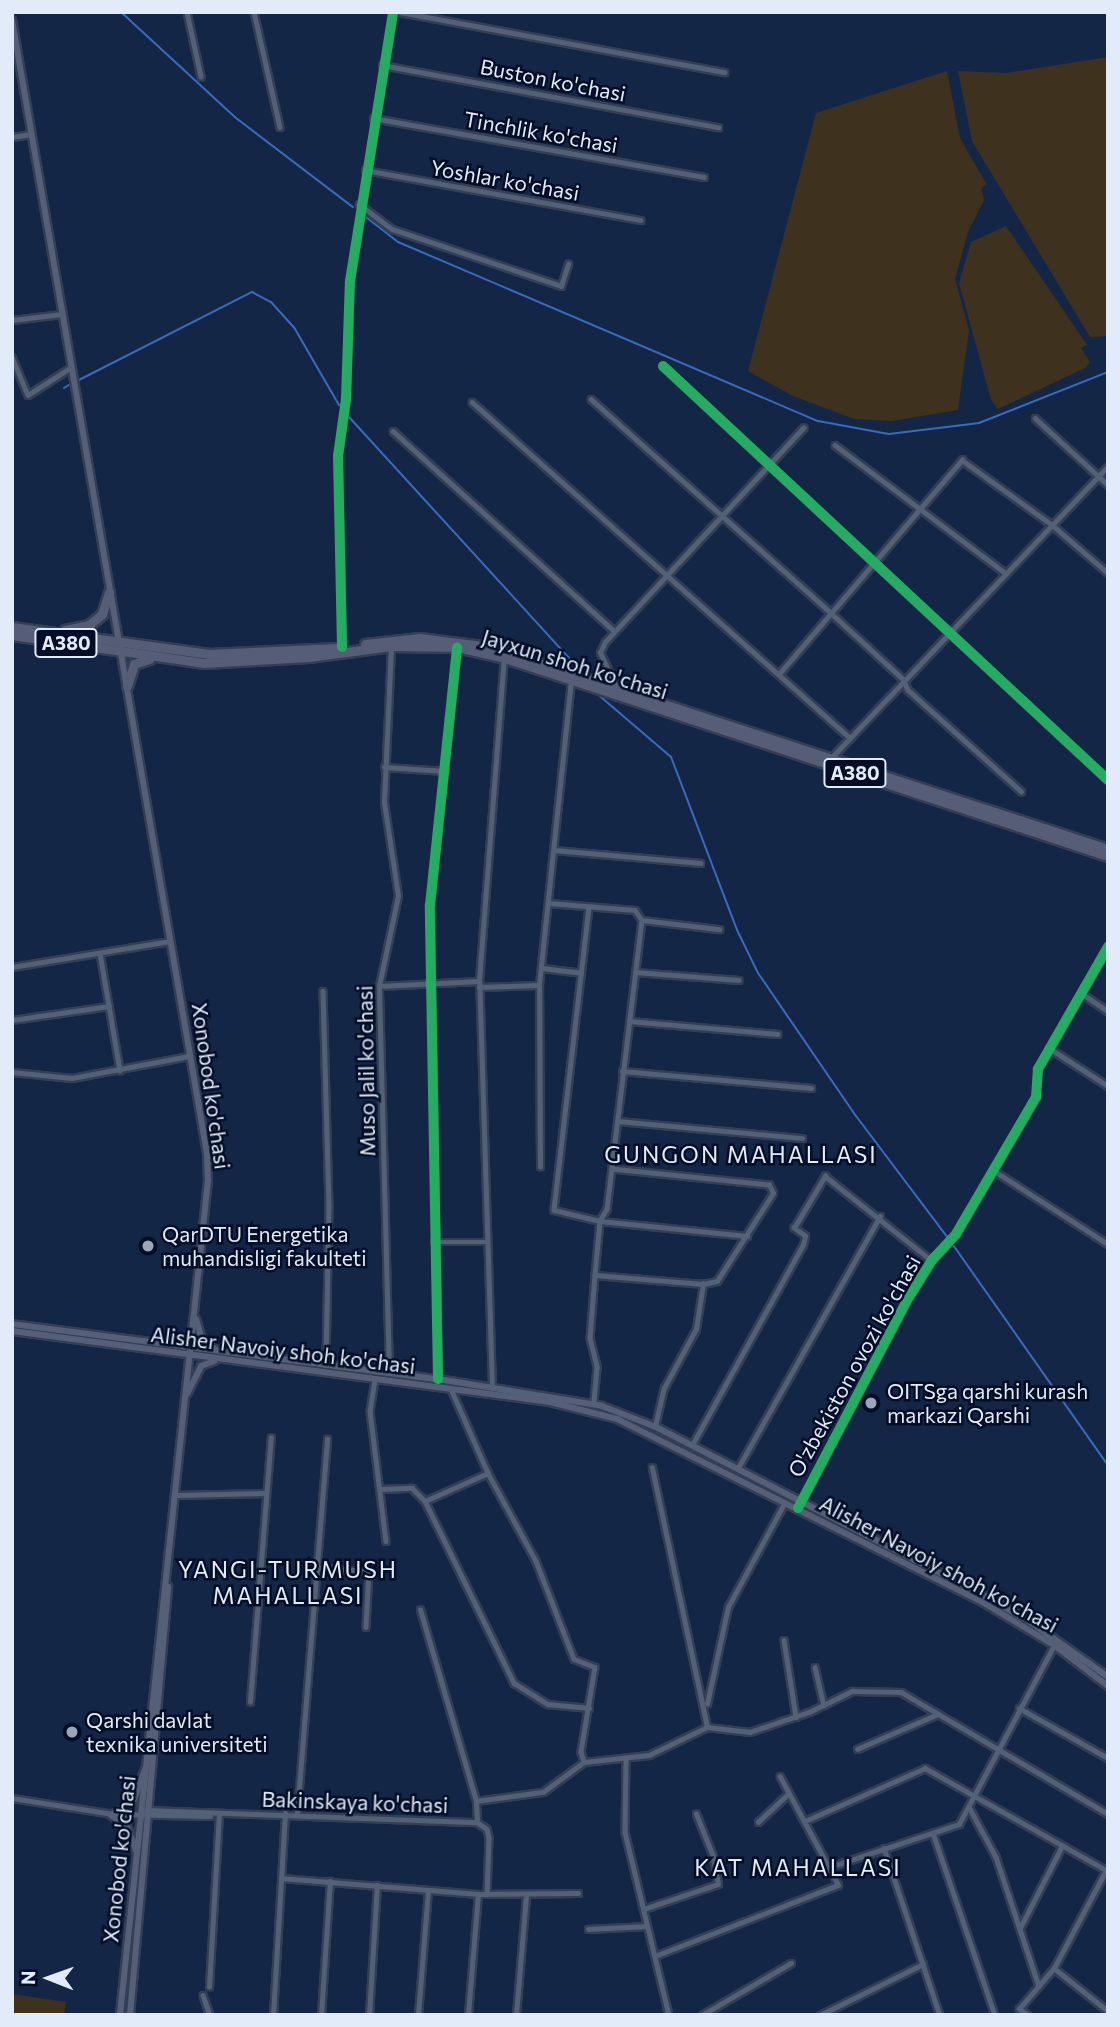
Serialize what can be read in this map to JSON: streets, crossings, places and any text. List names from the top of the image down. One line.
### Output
{"streets":{"highway":["A380","Jayxun shoh ko'chasi"],"main road":["Xonobod ko'chasi","Alisher Navoiy shoh ko'chasi"],"street":["Buston ko'chasi","Tinchlik ko'chasi","Yoshlar ko'chasi","Muso Jalil ko'chasi","O'zbekiston ovozi ko'chasi","Bakinskaya ko'chasi"]},"crossings":[["Jayxun shoh ko'chasi","Muso Jalil ko'chasi"],["Jayxun shoh ko'chasi","Xonobod ko'chasi"],["Muso Jalil ko'chasi","Alisher Navoiy shoh ko'chasi"],["Xonobod ko'chasi","Alisher Navoiy shoh ko'chasi"],["Xonobod ko'chasi","Bakinskaya ko'chasi"],["Alisher Navoiy shoh ko'chasi","O'zbekiston ovozi ko'chasi"]],"districts":["GUNGON MAHALLASI","YANGI-TURMUSH MAHALLASI","KAT MAHALLASI"],"places":["QarDTU Energetika muhandisligi fakulteti","OITSga qarshi kurash markazi Qarshi","Qarshi davlat texnika universiteti"],"north":"left"}
